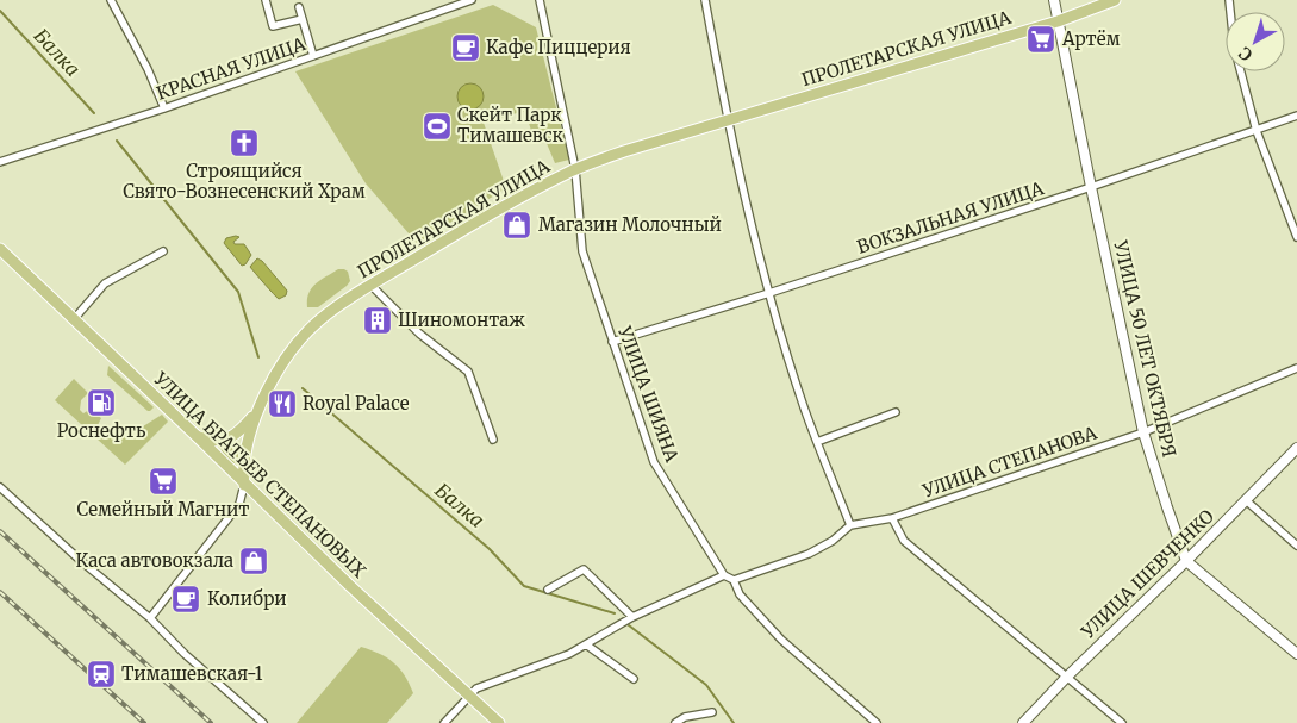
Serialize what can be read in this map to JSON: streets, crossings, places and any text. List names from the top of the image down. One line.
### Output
{"streets":{"main road":["ПРОЛЕТАРСКАЯ УЛИЦА","УЛИЦА БРАТЬЕВ СТЕПАНОВЫХ"],"street":["КРАСНАЯ УЛИЦА","ВОКЗАЛЬНАЯ УЛИЦА","УЛИЦА 50 ЛЕТ ОКТЯБРЯ","УЛИЦА ШИЯНА","УЛИЦА СТЕПАНОВА","УЛИЦА ШЕВЧЕНКО"]},"crossings":[["ПРОЛЕТАРСКАЯ УЛИЦА","УЛИЦА 50 ЛЕТ ОКТЯБРЯ"],["ПРОЛЕТАРСКАЯ УЛИЦА","УЛИЦА ШИЯНА"],["ПРОЛЕТАРСКАЯ УЛИЦА","УЛИЦА БРАТЬЕВ СТЕПАНОВЫХ"],["ВОКЗАЛЬНАЯ УЛИЦА","УЛИЦА 50 ЛЕТ ОКТЯБРЯ"],["ВОКЗАЛЬНАЯ УЛИЦА","УЛИЦА ШИЯНА"],["УЛИЦА 50 ЛЕТ ОКТЯБРЯ","УЛИЦА СТЕПАНОВА"],["УЛИЦА 50 ЛЕТ ОКТЯБРЯ","УЛИЦА ШЕВЧЕНКО"]],"water":["Балка"],"places":{"supermarket":["Артём","Семейный Магнит"],"cafe":["Кафе Пиццерия","Колибри"],"sports":["Скейт Парк Тимашевск"],"church":["Строящийся Свято-Вознесенский Храм"],"shop":["Магазин Молочный","Каса автовокзала"],"building":["Шиномонтаж"],"fuel station":["Роснефть"],"restaurant":["Royal Palace"],"station":["Тимашевская-1"]},"north":"bottom left"}
